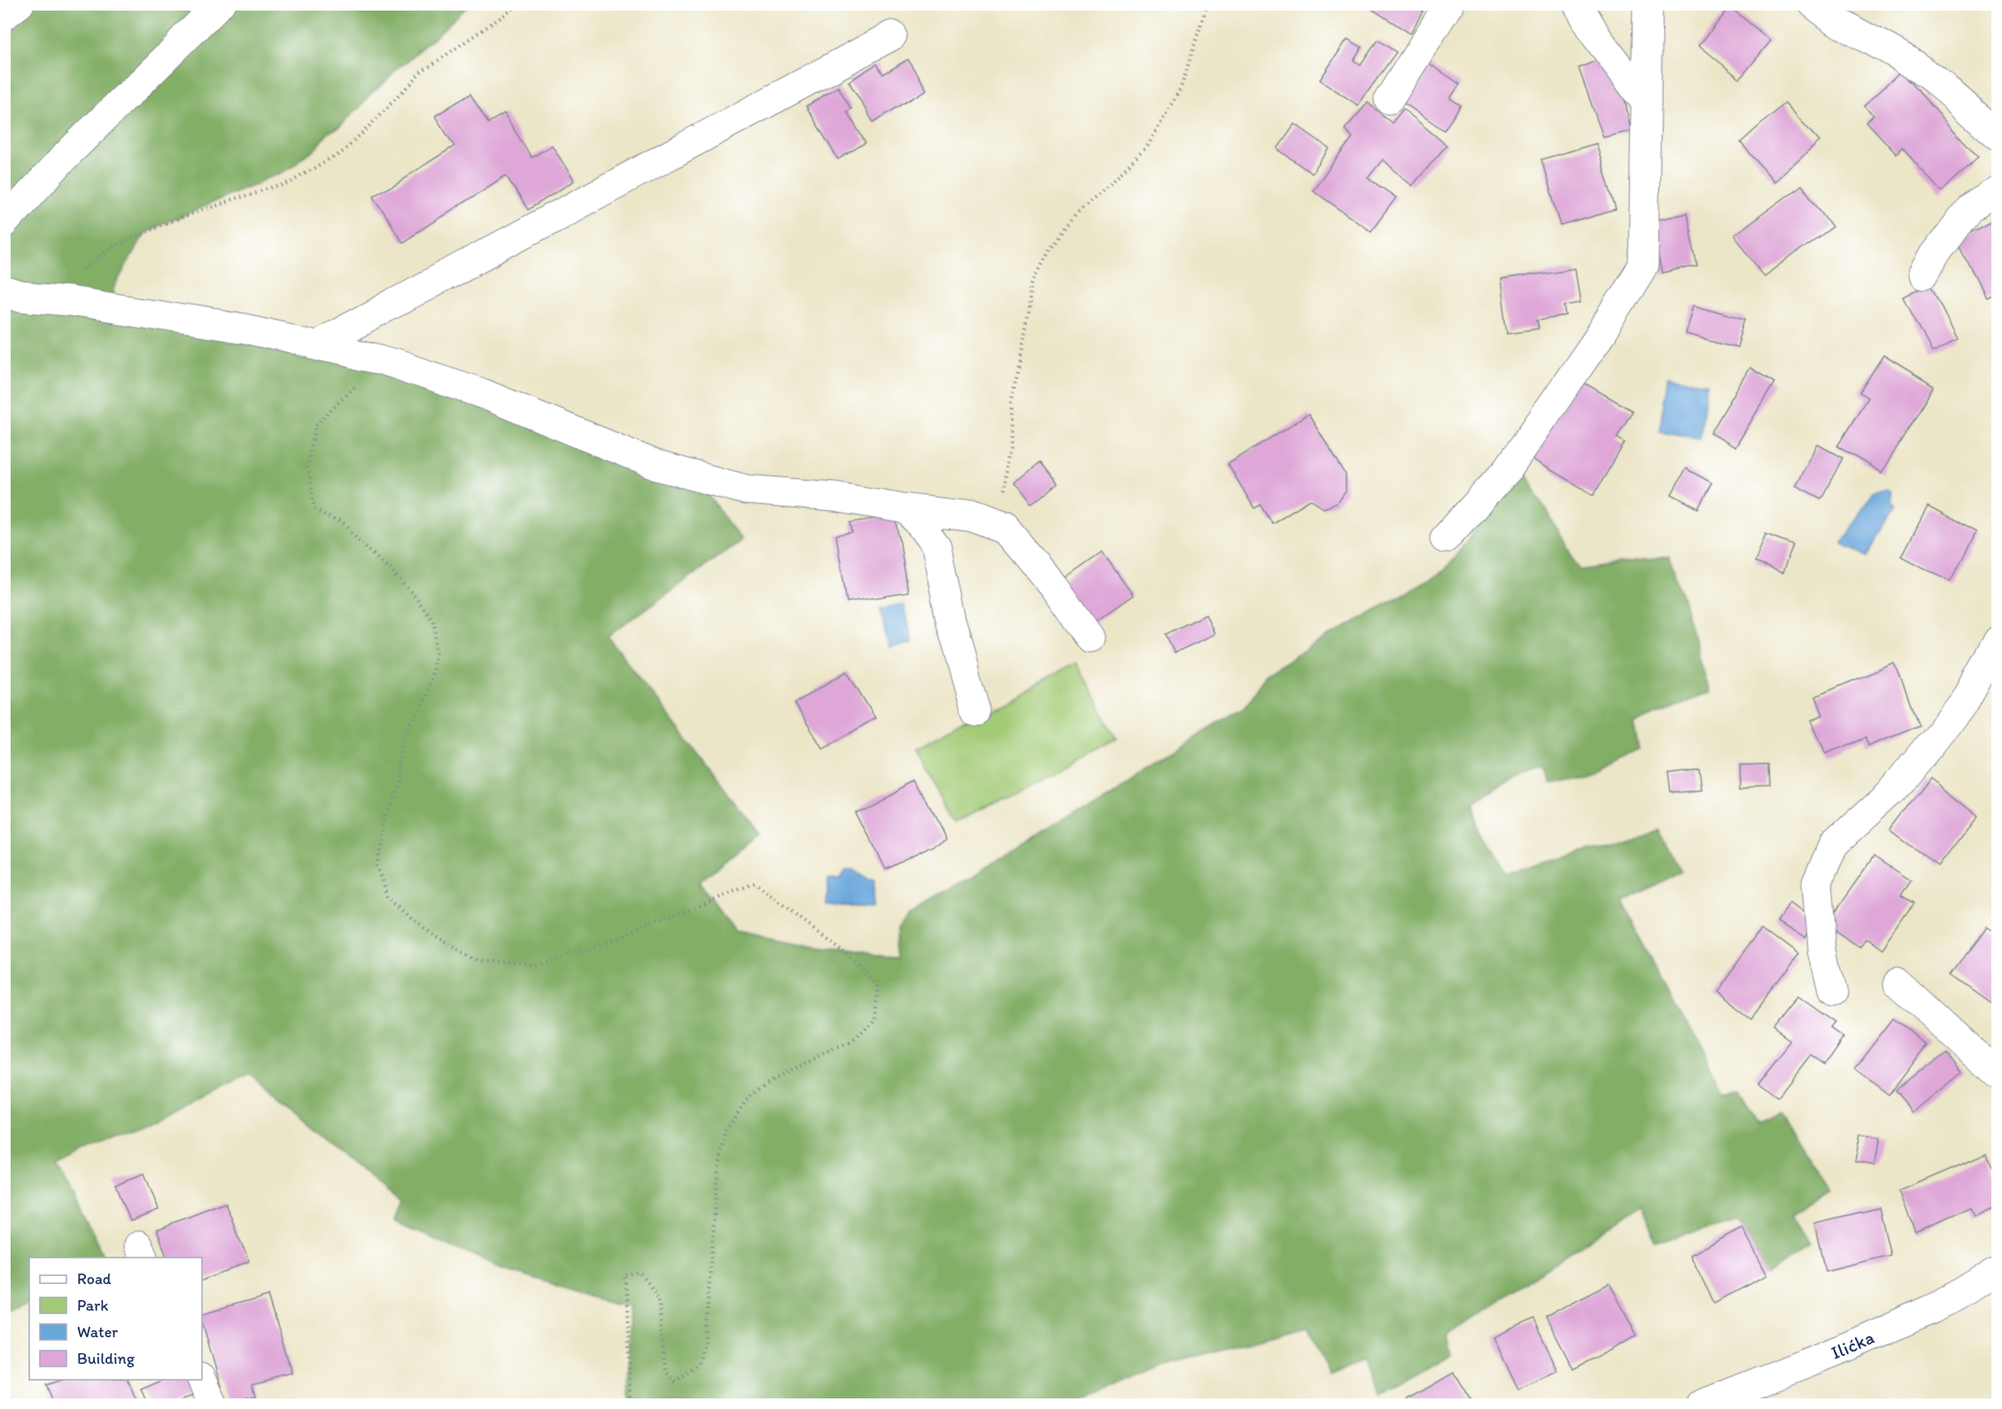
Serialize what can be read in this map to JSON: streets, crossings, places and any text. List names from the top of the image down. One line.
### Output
{"streets":{"street":["Ilićka"]},"legend":["Road","Park","Water","Building"]}
